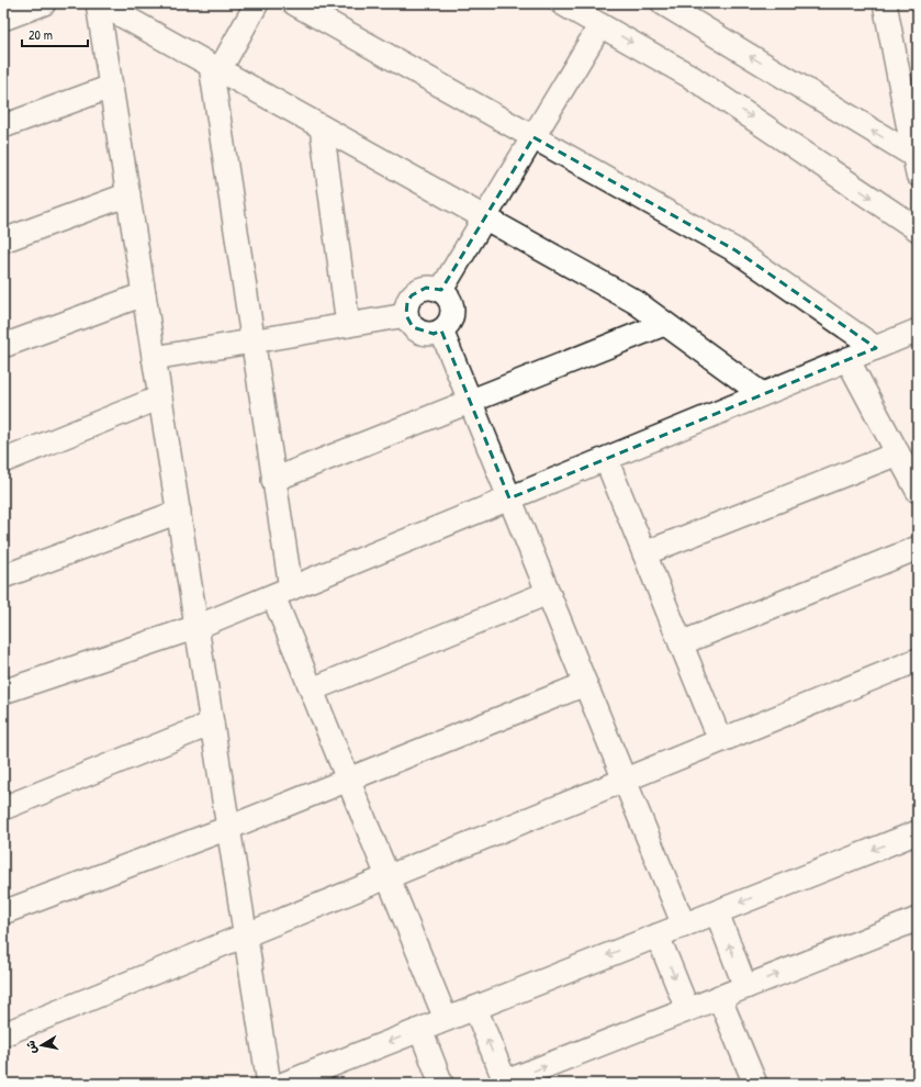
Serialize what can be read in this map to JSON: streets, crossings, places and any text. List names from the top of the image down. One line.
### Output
{"scale_bar":"20 m","north":"left"}
